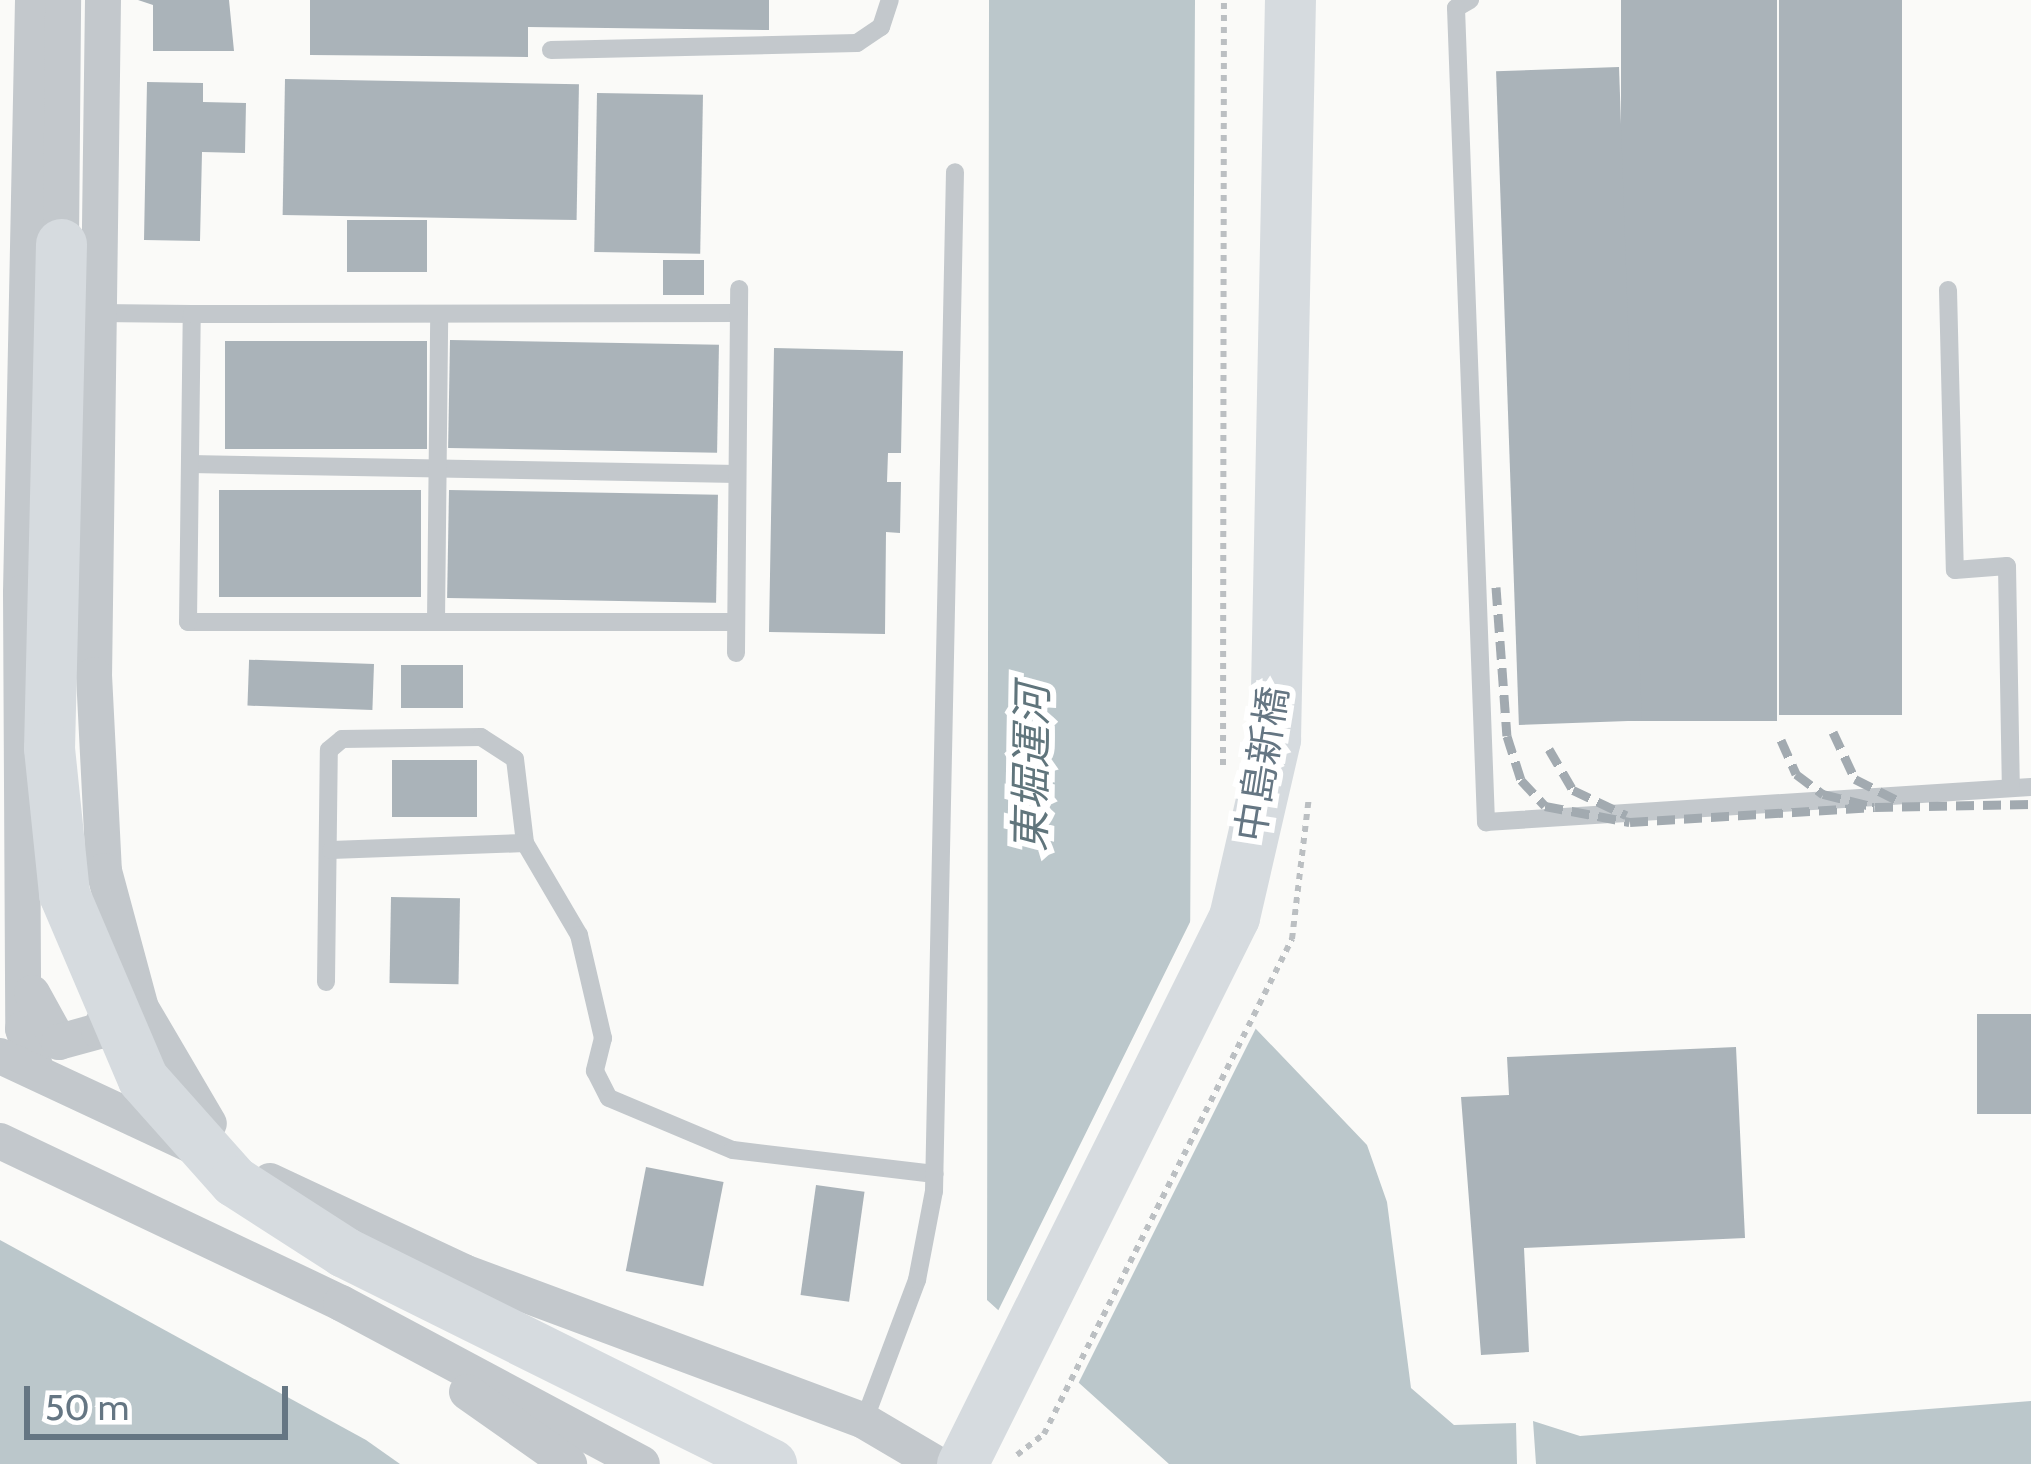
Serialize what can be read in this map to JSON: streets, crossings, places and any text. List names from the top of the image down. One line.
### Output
{"streets":{"street":["中島新橋"]},"water":["東堀運河"],"scale_bar":"50 m"}
